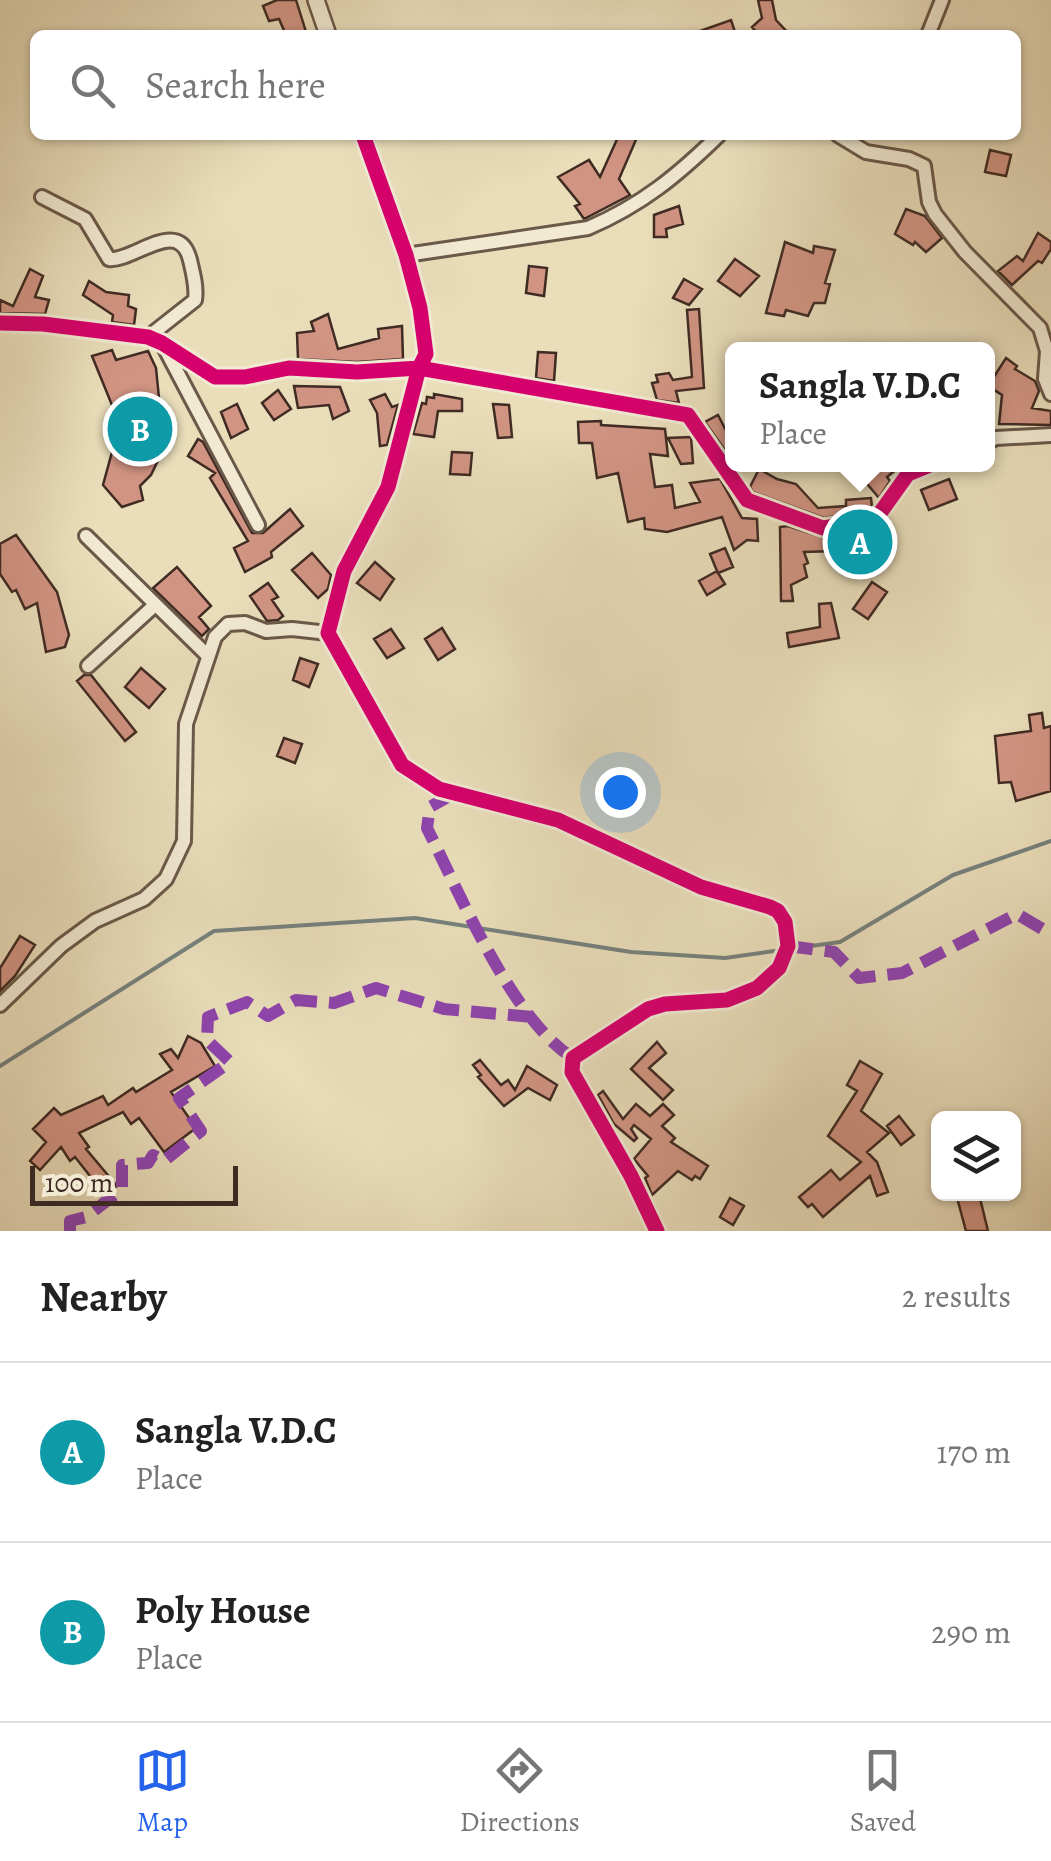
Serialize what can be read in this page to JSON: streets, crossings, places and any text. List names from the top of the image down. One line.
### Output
{"scale_bar":"100 m","page":{"search":"Search here","popup":["Sangla V.D.C","Place"],"pins":["B","A"],"scale":"100 m","heading":["Nearby","2 results"],"list":[{"mark":"A","name":"Sangla V.D.C","note":"Place","value":"170 m"},{"mark":"B","name":"Poly House","note":"Place","value":"290 m"}],"nav":["Map","Directions","Saved"]}}
